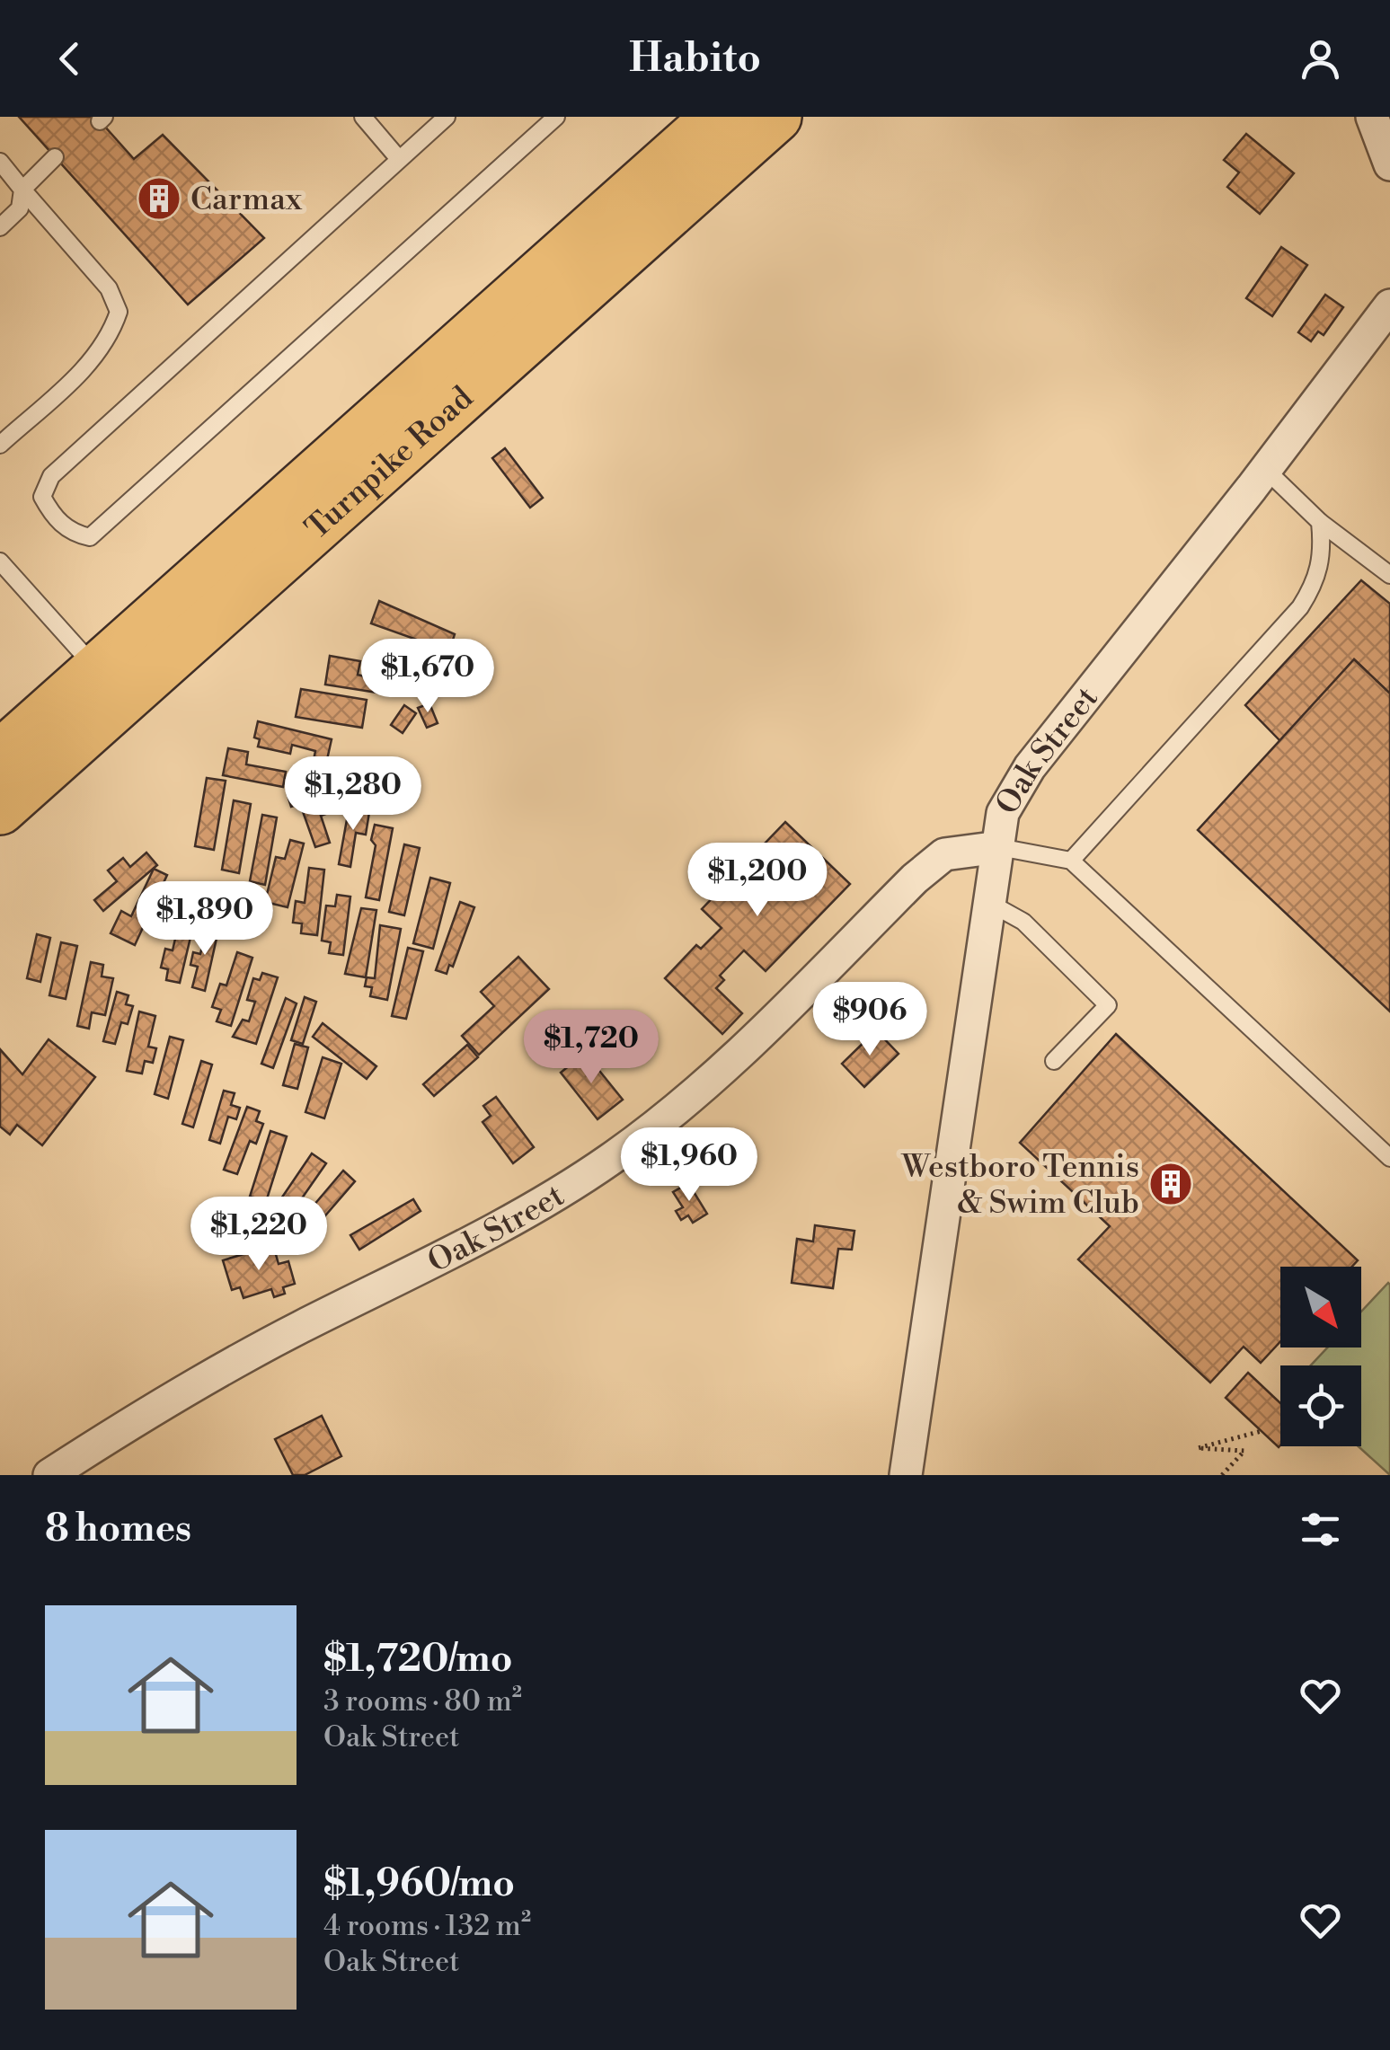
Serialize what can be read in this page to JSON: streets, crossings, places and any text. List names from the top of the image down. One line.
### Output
{"streets":{"highway":["Turnpike Road"],"street":["Oak Street"]},"places":{"building":["Carmax","Westboro Tennis & Swim Club"]},"north":"bottom right","page":{"header":"Habito","price":["$1,670","$1,280","$1,200","$1,890","$906","$1,720","$1,960","$1,220"],"heading":"8 homes","list":[{"name":"$1,720/mo","note":"3 rooms · 80 m² · Oak Street"},{"name":"$1,960/mo","note":"4 rooms · 132 m² · Oak Street"}]}}
